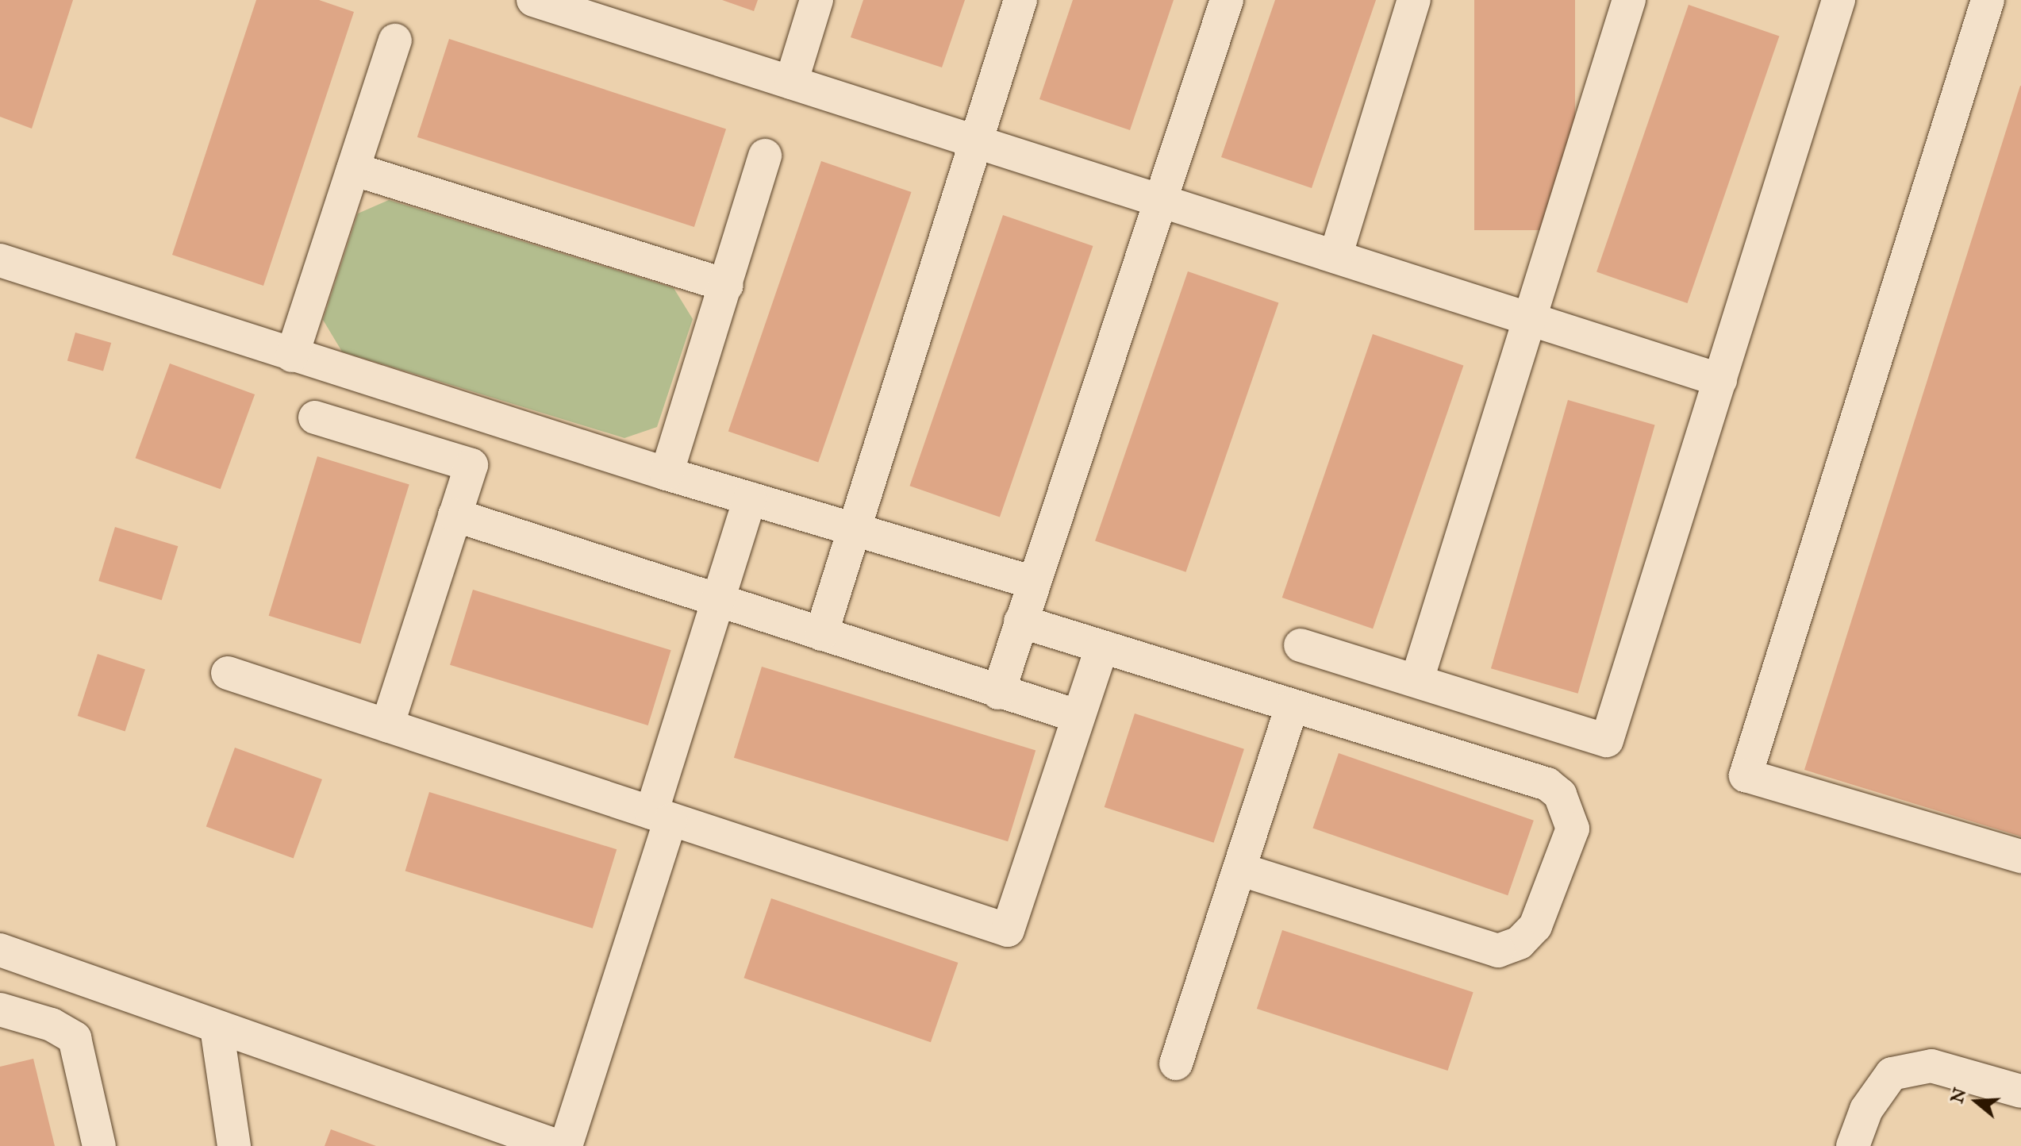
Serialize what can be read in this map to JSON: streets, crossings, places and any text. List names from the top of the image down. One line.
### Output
{"north":"left"}
